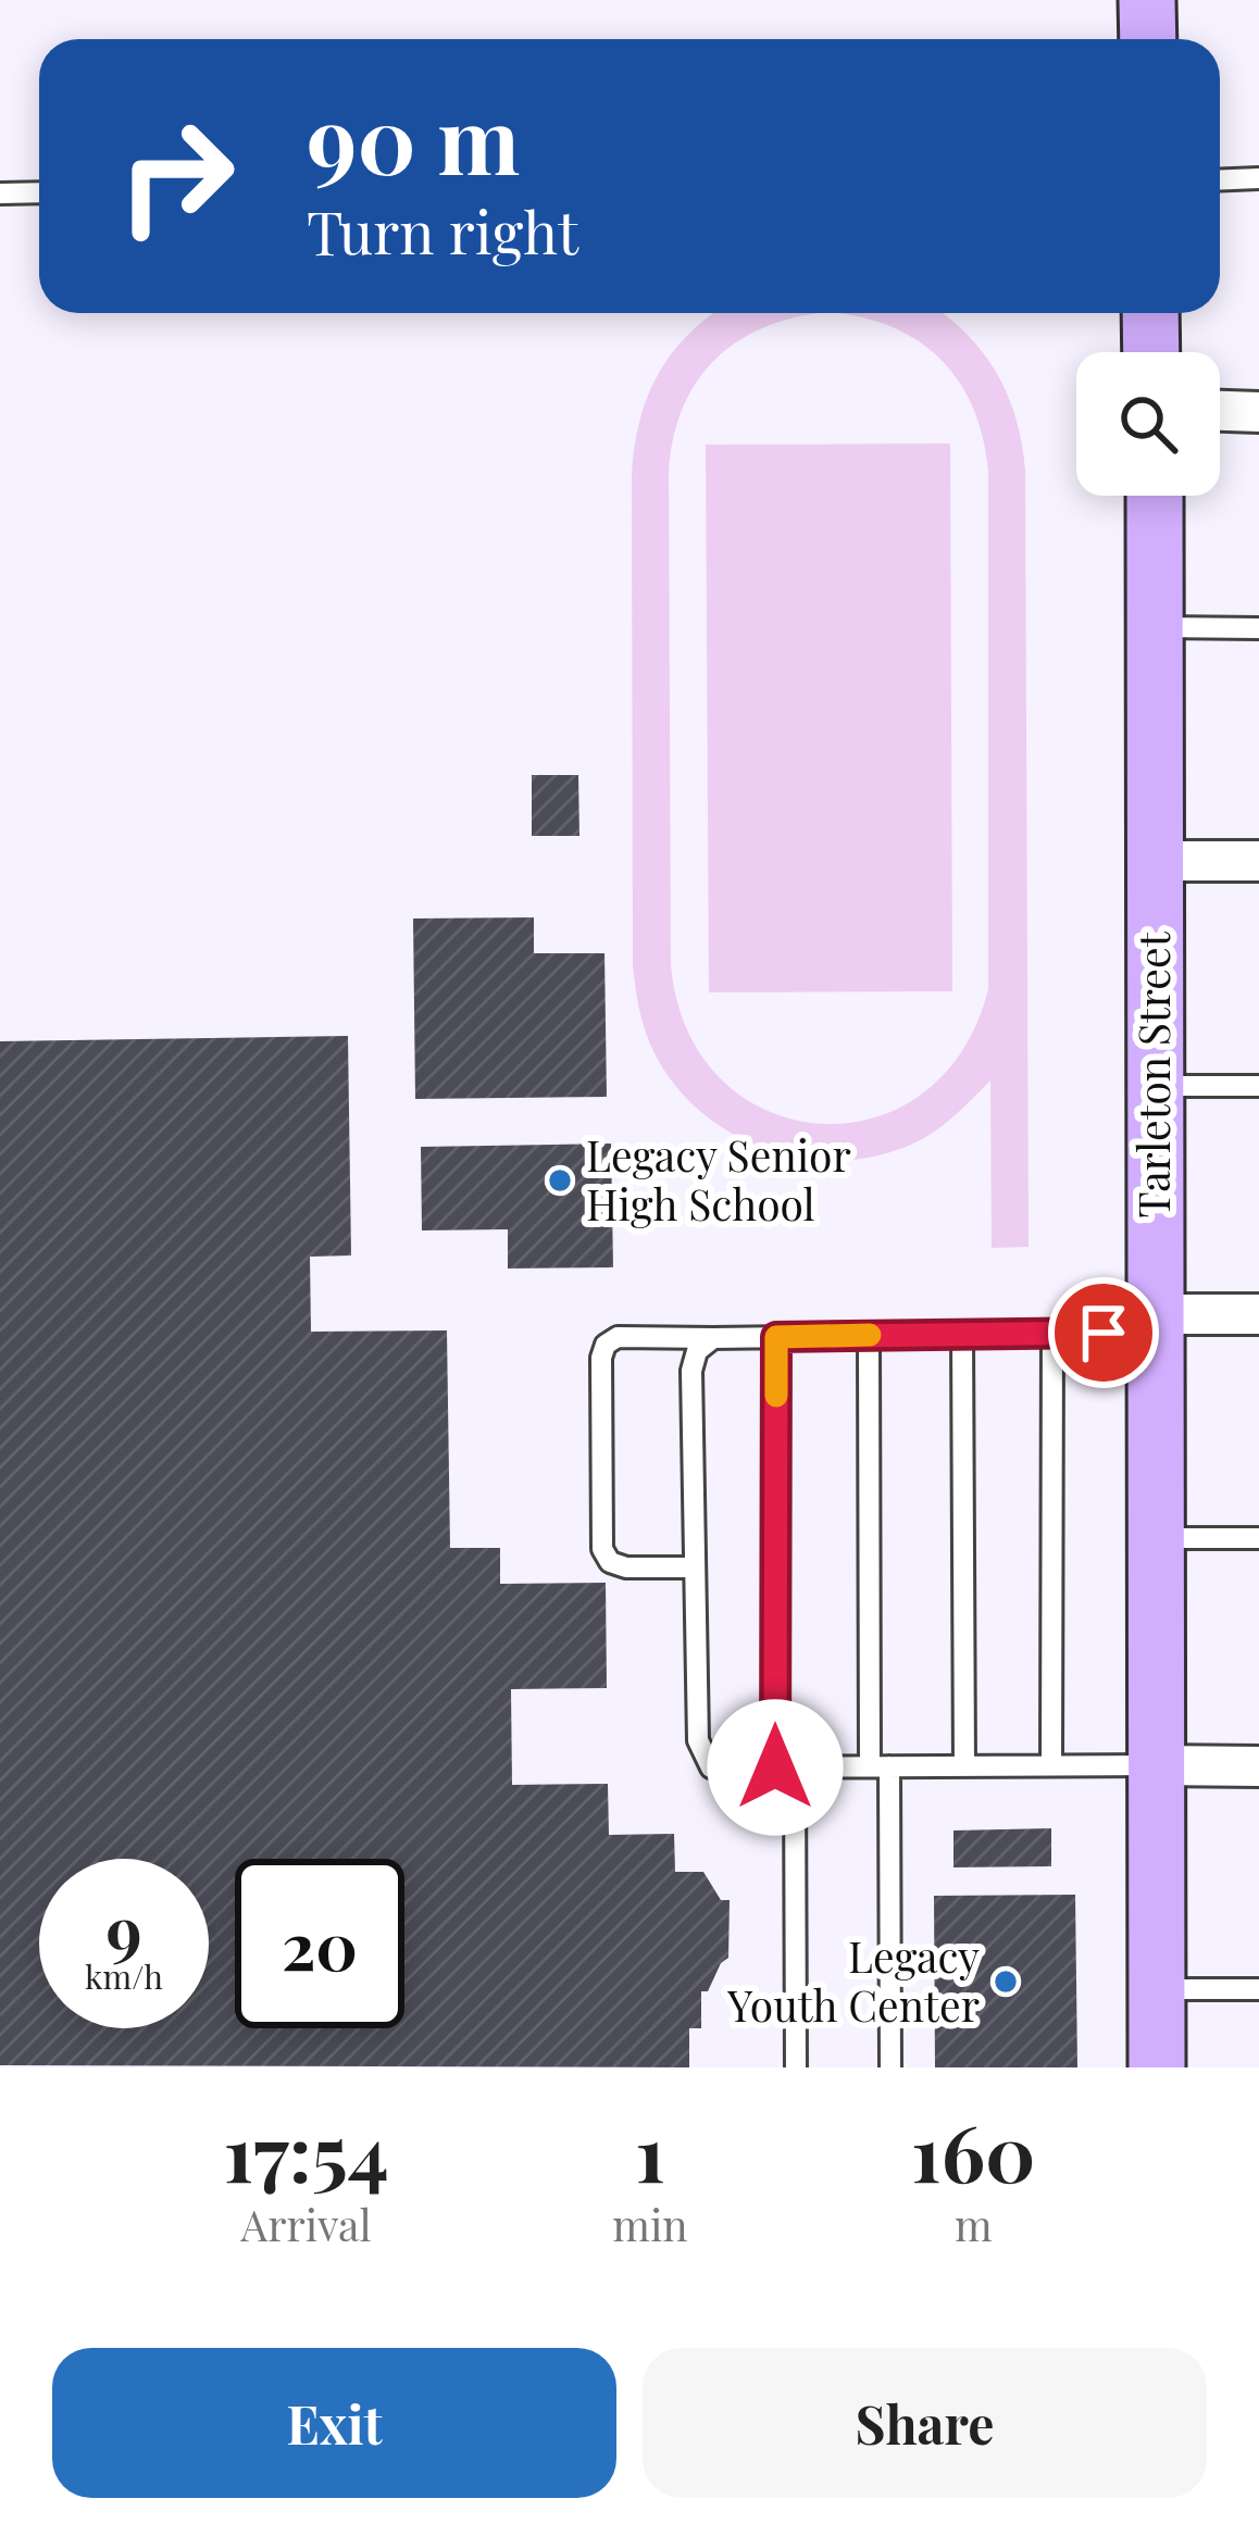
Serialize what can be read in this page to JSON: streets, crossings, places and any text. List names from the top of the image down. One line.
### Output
{"streets":{"street":["Tarleton Street"]},"places":["Legacy Senior High School","Legacy Youth Center"],"page":{"turn":["90 m","Turn right"],"speed":"9 km/h","limit":"20","eta":["17:54","Arrival","1","min","160","m"],"buttons":["Exit","Share"]}}
